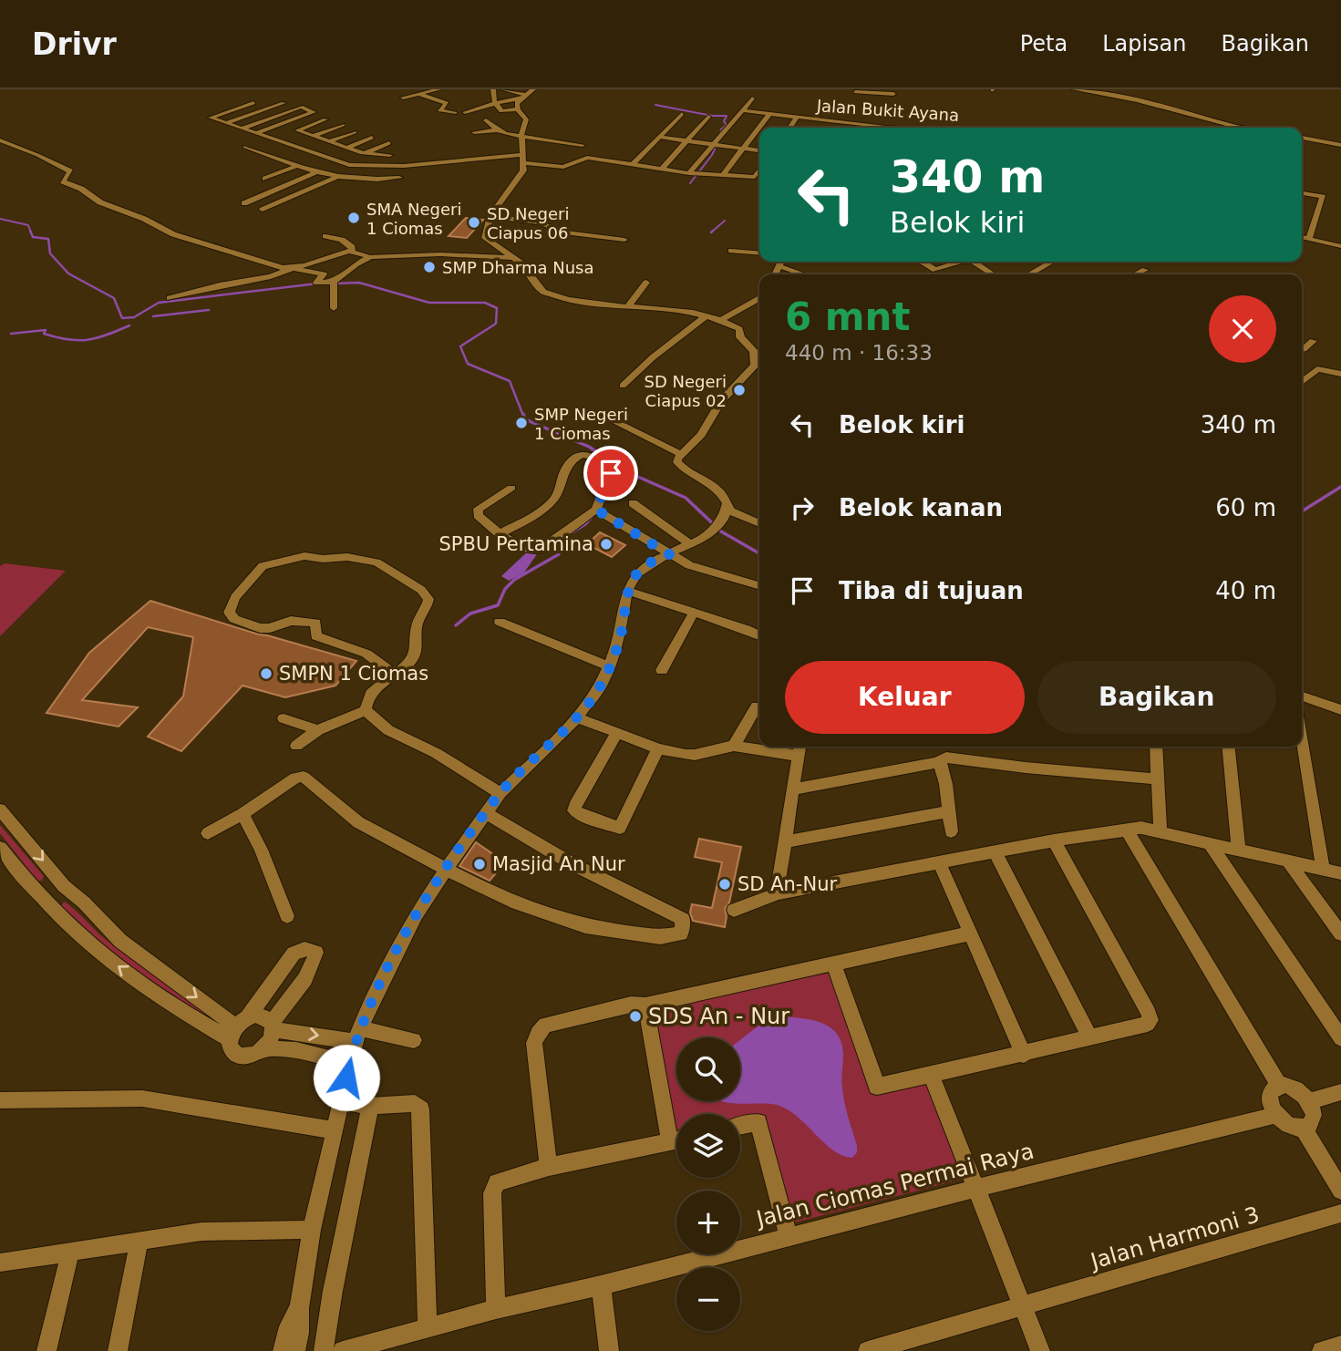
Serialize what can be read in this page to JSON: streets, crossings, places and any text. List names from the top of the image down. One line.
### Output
{"streets":{"street":["Jalan Bukit Ayana","Jalan Ciomas Permai Raya","Jalan Harmoni 3"]},"places":["SMA Negeri 1 Ciomas","SD Negeri Ciapus 06","SMP Dharma Nusa","SD Negeri Ciapus 02","SMP Negeri 1 Ciomas","SPBU Pertamina","SMPN 1 Ciomas","Masjid An Nur","SD An-Nur","SDS An - Nur"],"page":{"header":"Drivr","nav":["Peta","Lapisan","Bagikan"],"turn":["340 m","Belok kiri"],"heading":["6 mnt","440 m · 16:33"],"list":[{"name":"Belok kiri","value":"340 m"},{"name":"Belok kanan","value":"60 m"},{"name":"Tiba di tujuan","value":"40 m"}],"buttons":["Keluar","Bagikan"],"map_buttons":["+","−"]}}
